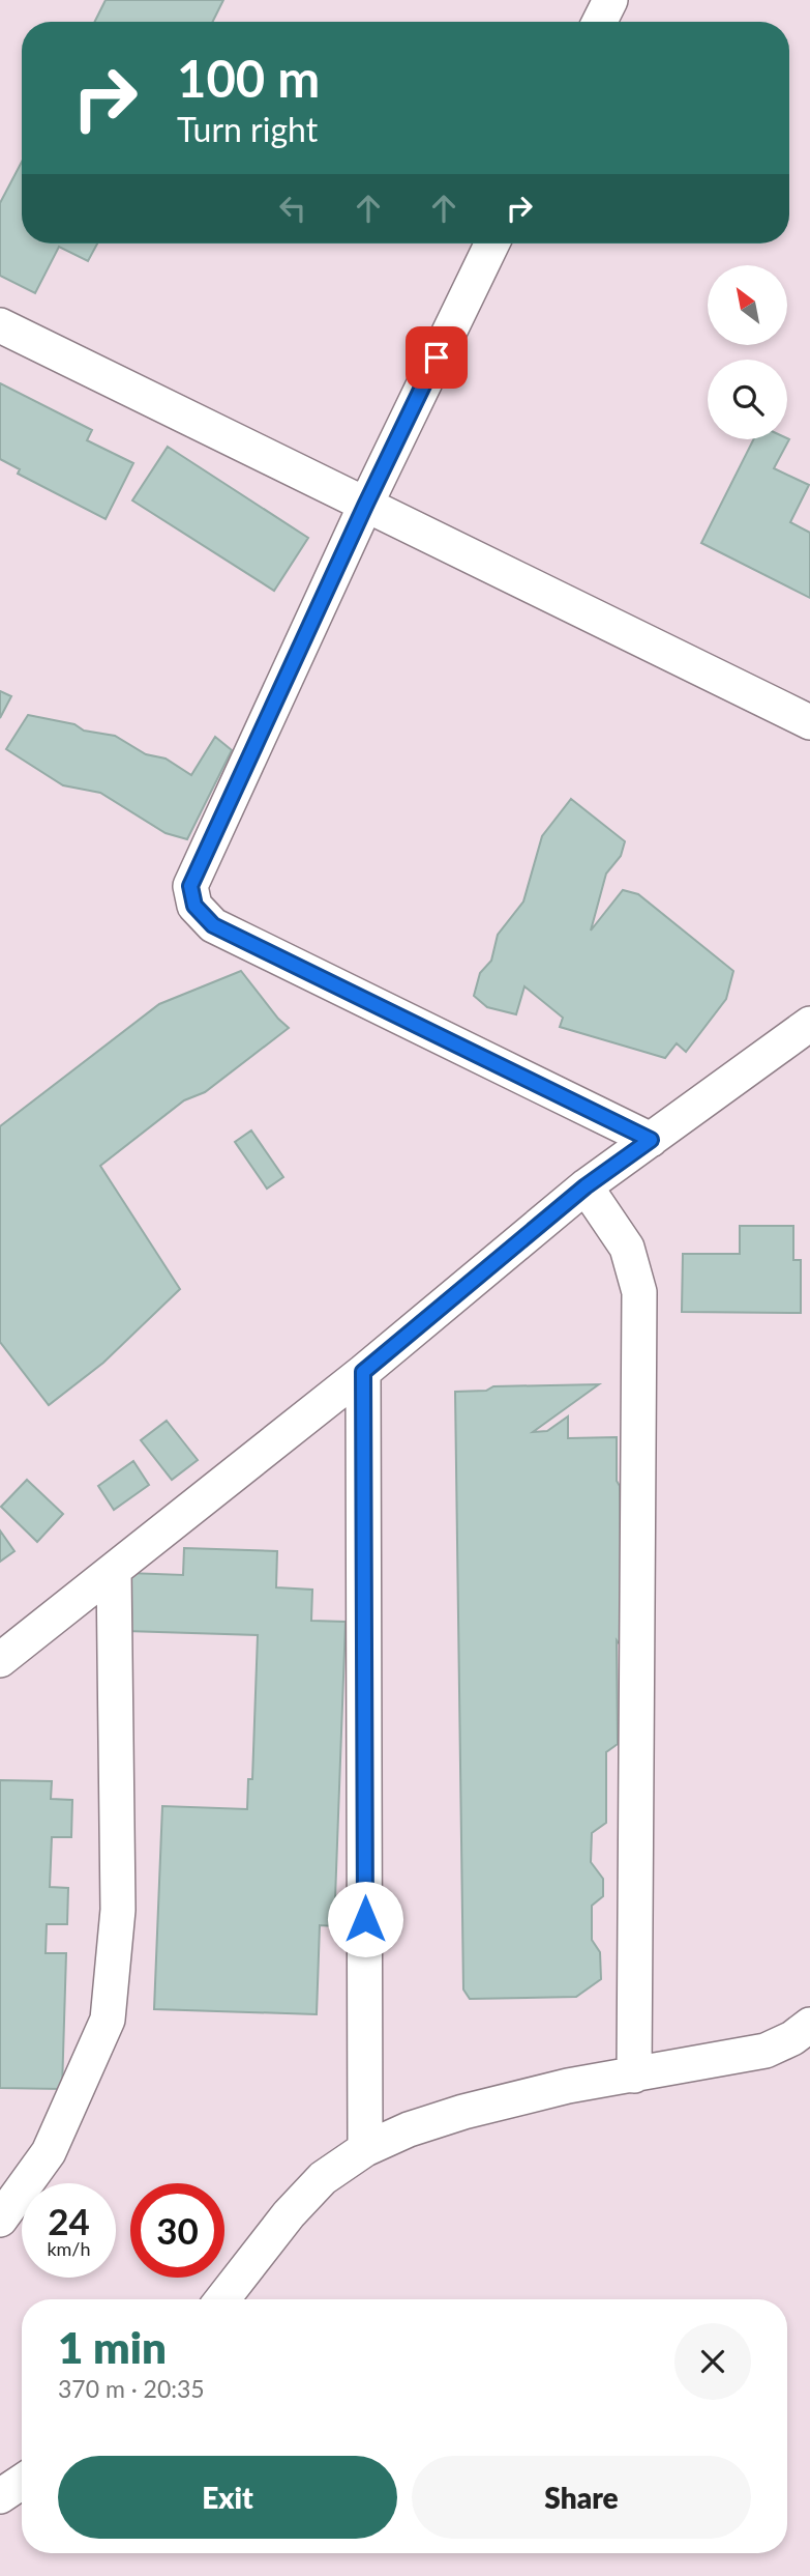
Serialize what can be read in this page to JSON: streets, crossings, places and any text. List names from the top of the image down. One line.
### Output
{"north":"top left","page":{"turn":["100 m","Turn right"],"speed":"24 km/h","limit":"30","heading":["1 min","370 m · 20:35"],"buttons":["Exit","Share"]}}
